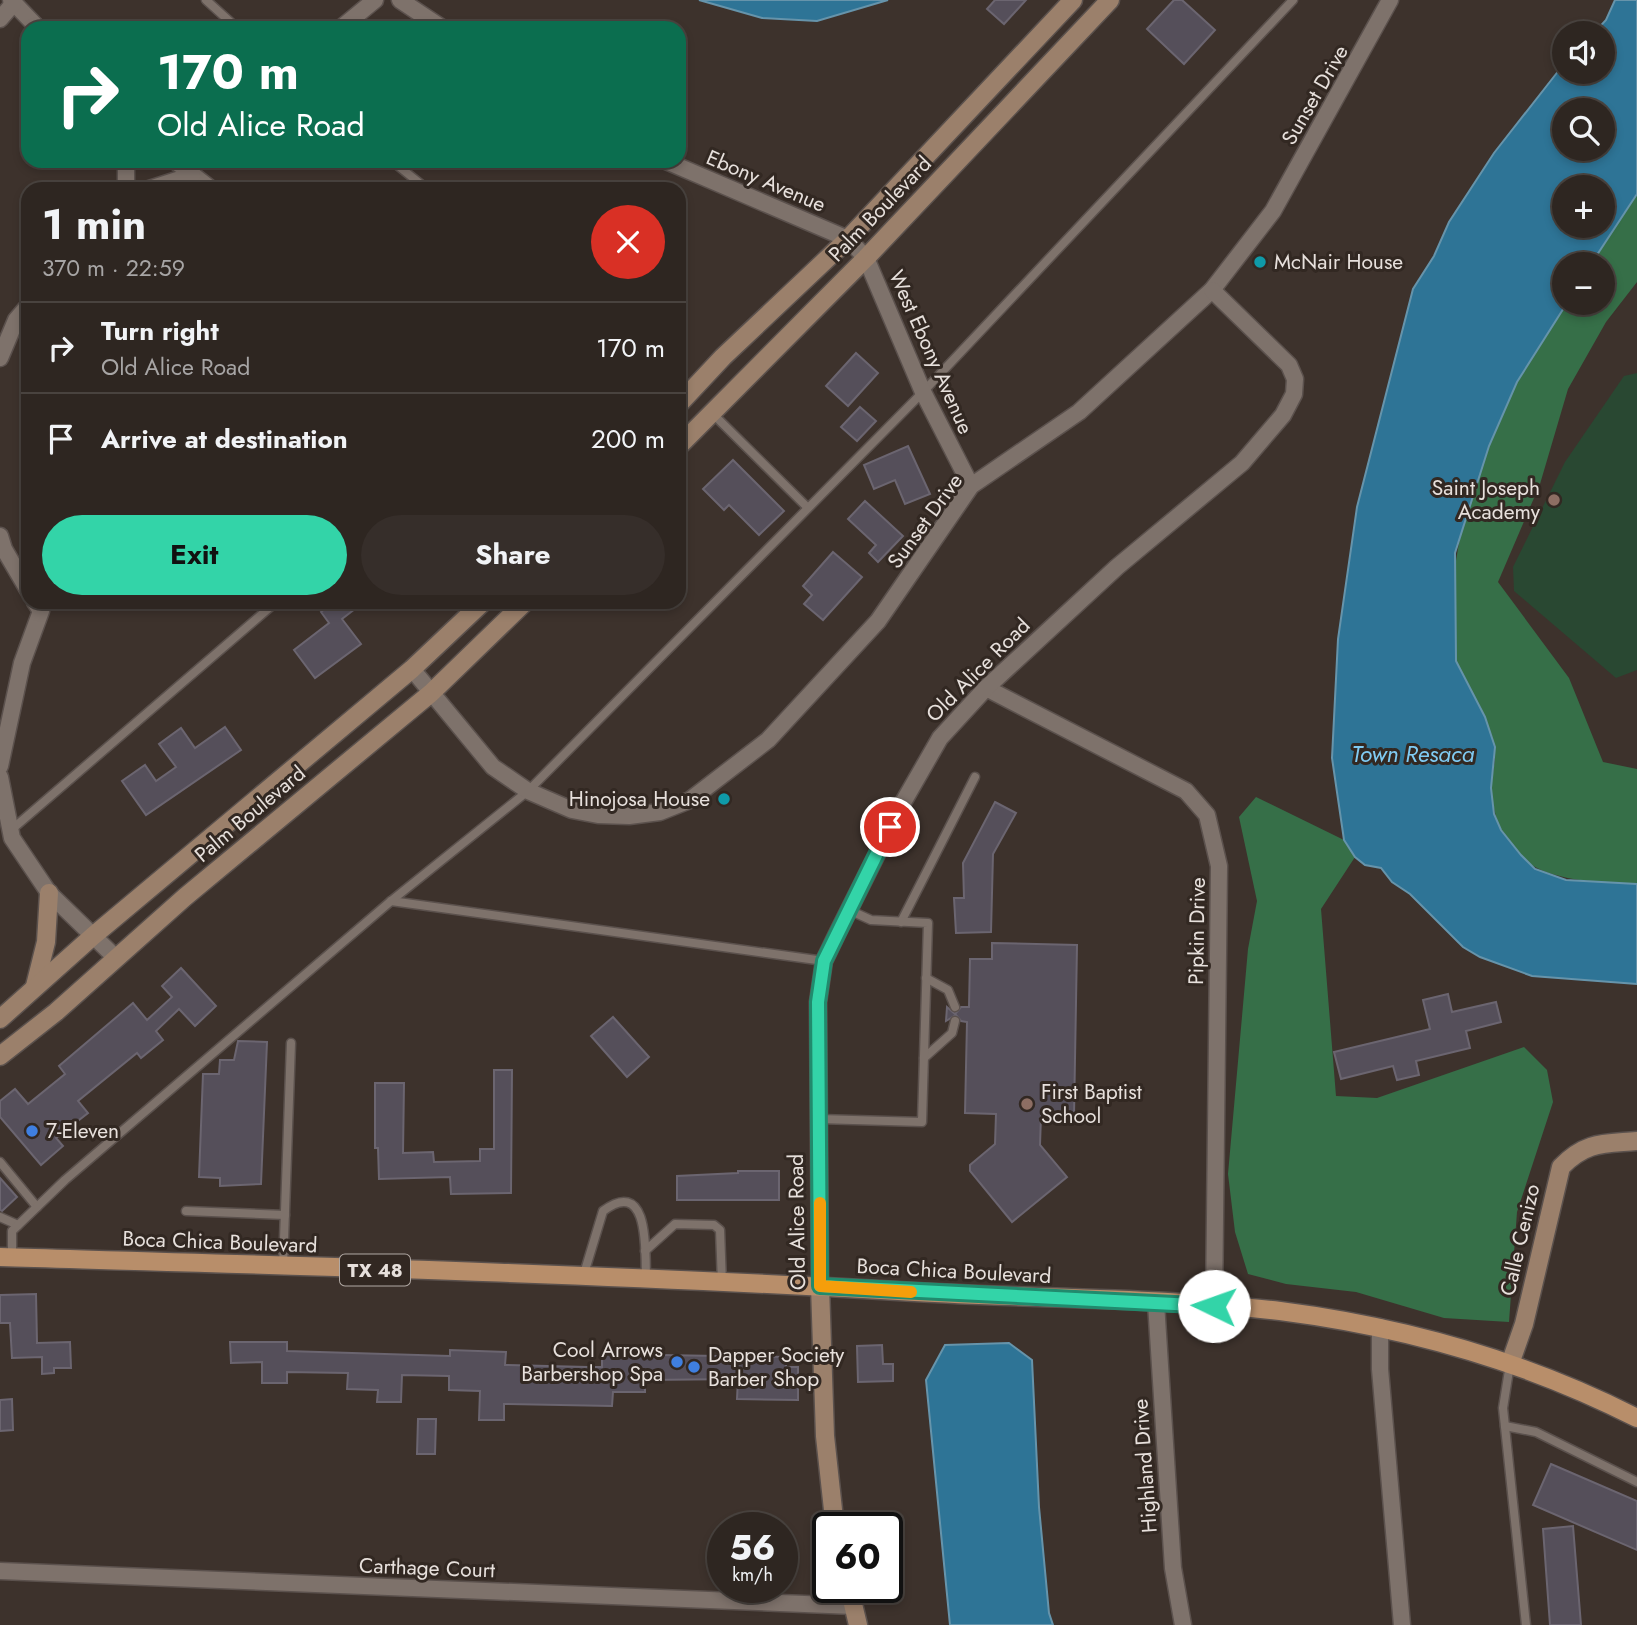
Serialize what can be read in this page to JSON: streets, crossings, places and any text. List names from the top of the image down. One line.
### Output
{"streets":{"main road":["Palm Boulevard","Old Alice Road","Calle Cenizo","Boca Chica Boulevard","TX 48"],"street":["Sunset Drive","Ebony Avenue","West Ebony Avenue","Pipkin Drive","Highland Drive","Carthage Court"]},"crossings":[["Sunset Drive","Palm Boulevard"],["Sunset Drive","West Ebony Avenue"],["Sunset Drive","Old Alice Road"],["Ebony Avenue","Palm Boulevard"],["Ebony Avenue","West Ebony Avenue"],["Palm Boulevard","West Ebony Avenue"],["Old Alice Road","Pipkin Drive"],["Old Alice Road","Boca Chica Boulevard"],["Pipkin Drive","Boca Chica Boulevard"],["Calle Cenizo","Boca Chica Boulevard"],["Boca Chica Boulevard","Highland Drive"]],"water":["Town Resaca"],"places":["McNair House","Saint Joseph Academy","Hinojosa House","First Baptist School","7-Eleven","Cool Arrows Barbershop Spa","Dapper Society Barber Shop"],"page":{"map_buttons":["+","−"],"turn":["170 m","Old Alice Road"],"heading":["1 min","370 m · 22:59"],"list":[{"name":"Turn right","note":"Old Alice Road","value":"170 m"},{"name":"Arrive at destination","value":"200 m"}],"buttons":["Exit","Share"],"speed":"56 km/h","limit":"60"}}
